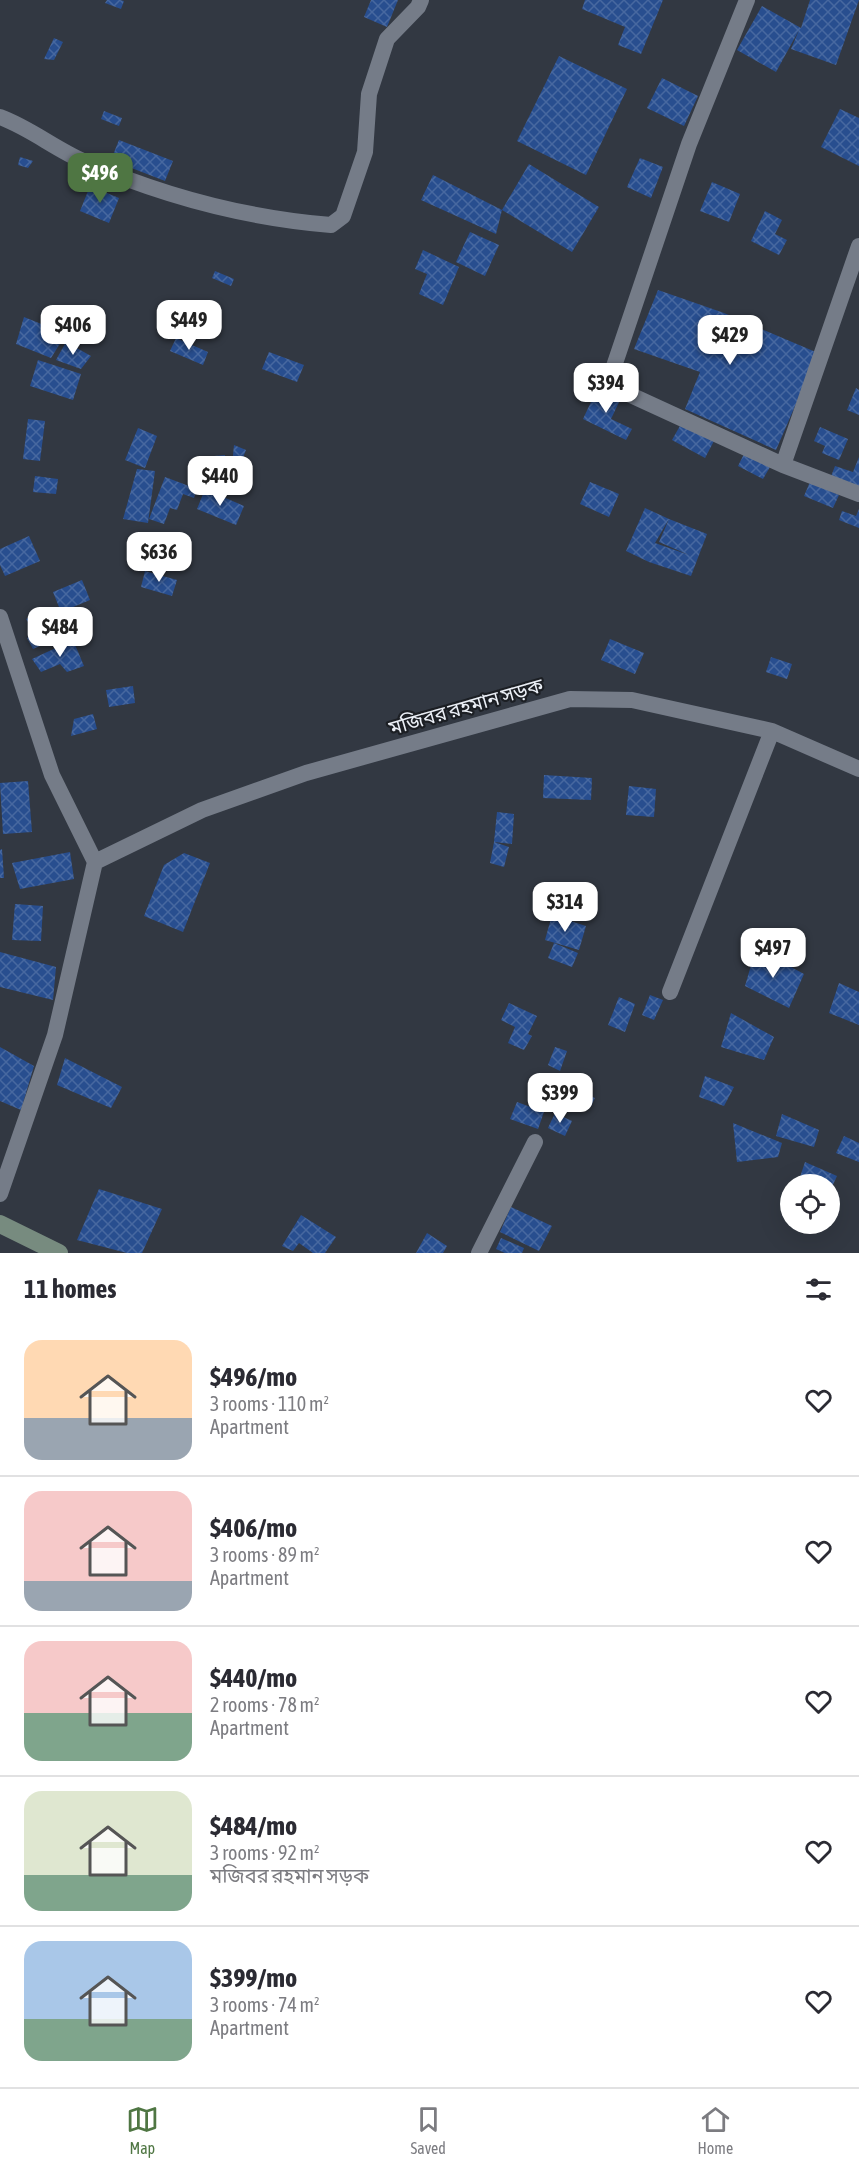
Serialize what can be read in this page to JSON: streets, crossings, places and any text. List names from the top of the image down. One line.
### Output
{"streets":{"street":["মজিবর রহমান সড়ক"]},"page":{"price":["$496","$449","$406","$429","$394","$440","$636","$484","$314","$497","$399"],"heading":"11 homes","list":[{"name":"$496/mo","note":"3 rooms · 110 m² · Apartment"},{"name":"$406/mo","note":"3 rooms · 89 m² · Apartment"},{"name":"$440/mo","note":"2 rooms · 78 m² · Apartment"},{"name":"$484/mo","note":"3 rooms · 92 m² · মজিবর রহমান সড়ক"},{"name":"$399/mo","note":"3 rooms · 74 m² · Apartment"}],"tabs":["Map","Saved","Home"]}}
